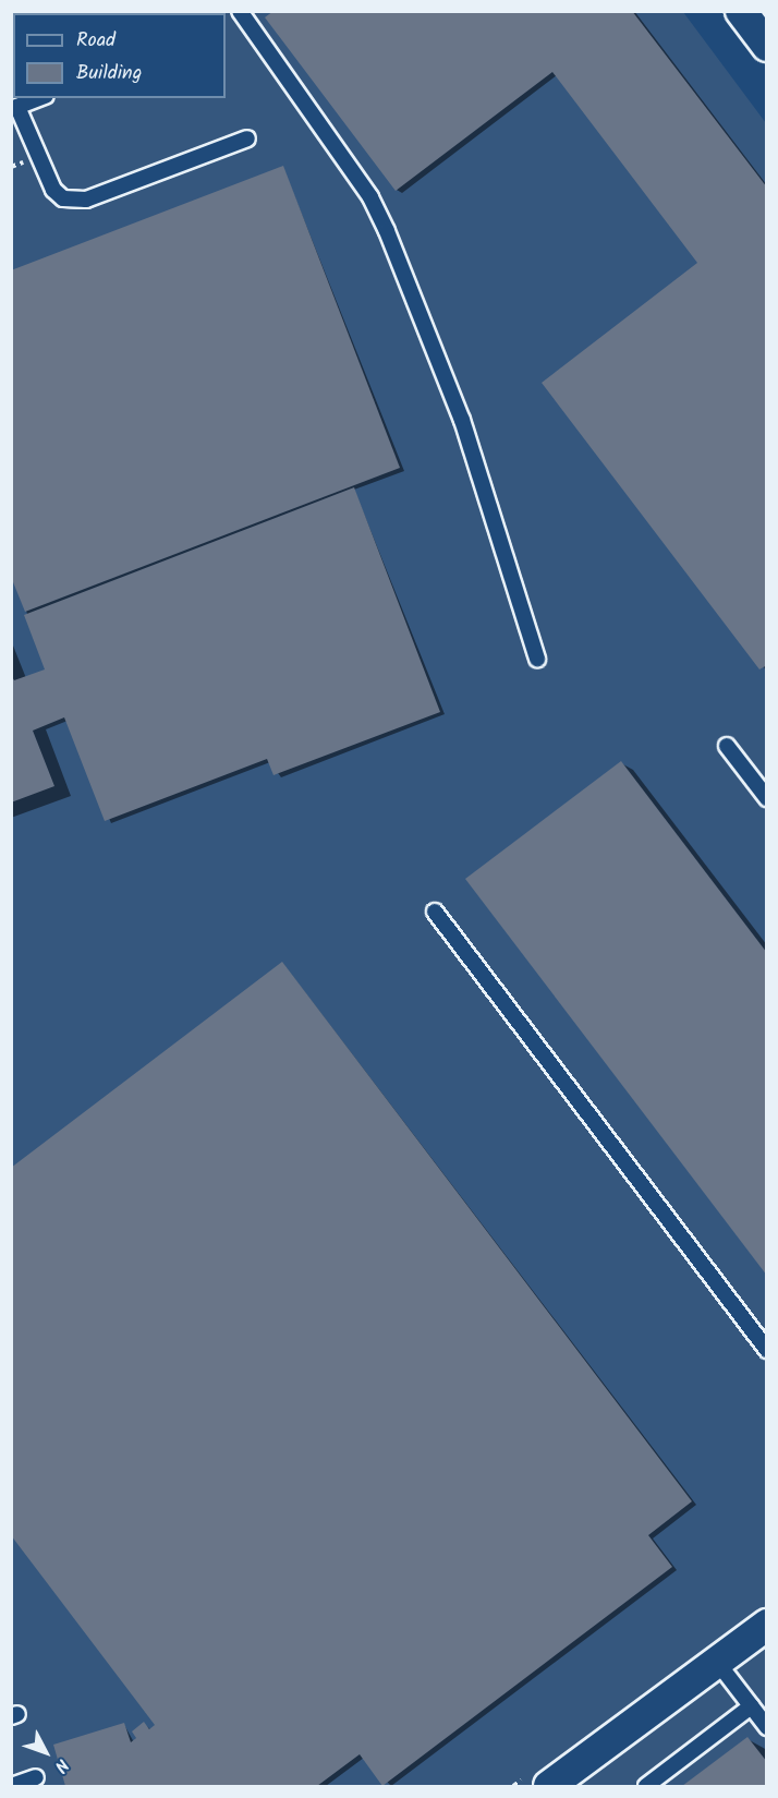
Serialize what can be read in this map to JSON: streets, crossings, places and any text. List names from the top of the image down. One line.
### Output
{"legend":["Road","Building"],"north":"bottom right"}
